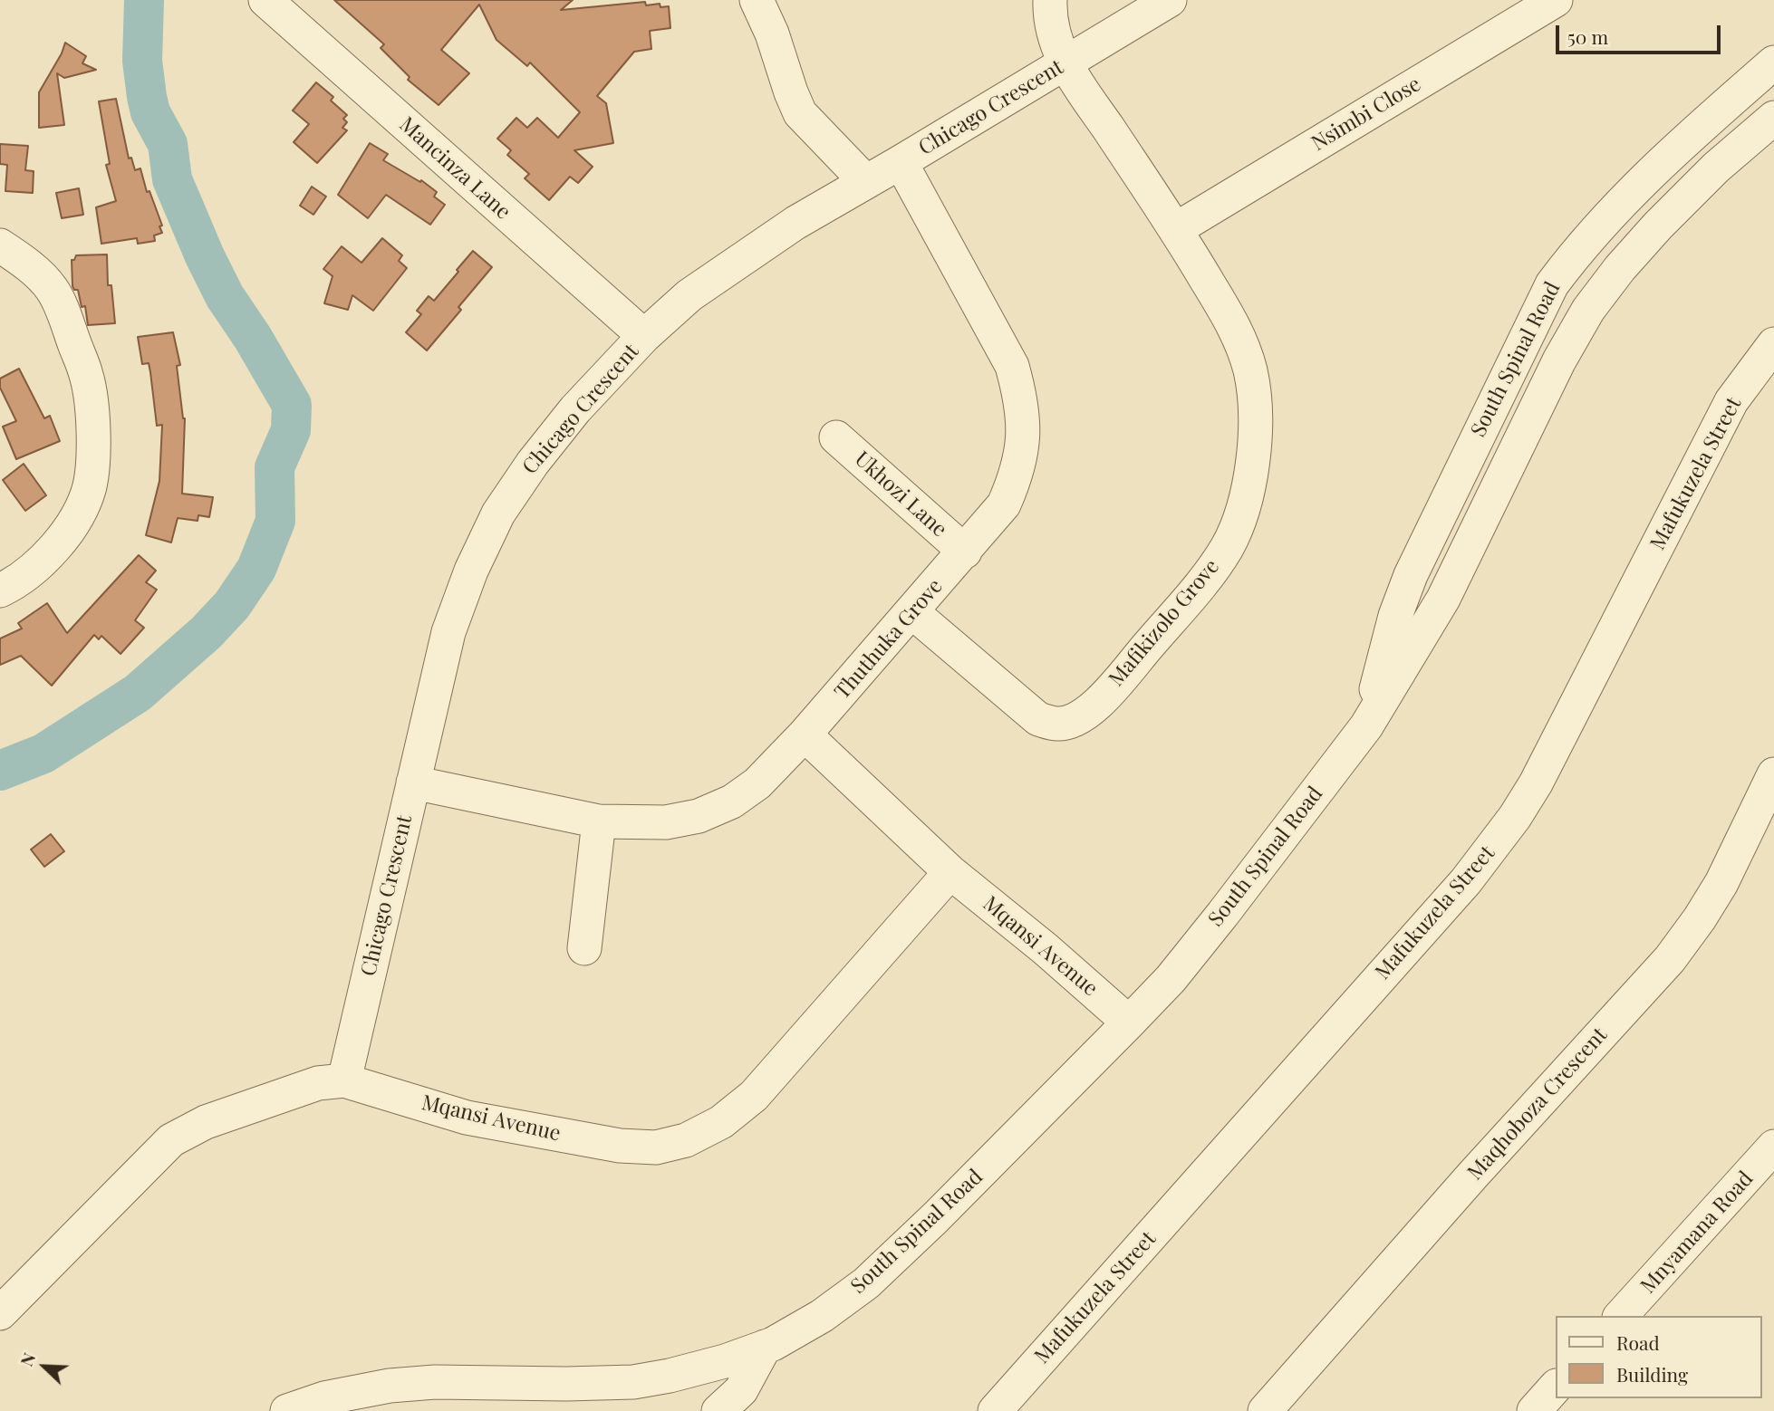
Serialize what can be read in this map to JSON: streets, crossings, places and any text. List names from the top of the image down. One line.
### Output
{"streets":{"street":["Chicago Crescent","Nsimbi Close","Mancinza Lane","South Spinal Road","Mafukuzela Street","Ukhozi Lane","Mafikizolo Grove","Thuthuka Grove","Mqansi Avenue","Maqhoboza Crescent","Mnyamana Road"]},"crossings":[["Chicago Crescent","Mancinza Lane"],["Chicago Crescent","Mafikizolo Grove"],["Chicago Crescent","Thuthuka Grove"],["Chicago Crescent","Mqansi Avenue"],["Nsimbi Close","Mafikizolo Grove"],["South Spinal Road","Mqansi Avenue"],["Ukhozi Lane","Thuthuka Grove"],["Mafikizolo Grove","Thuthuka Grove"],["Thuthuka Grove","Mqansi Avenue"]],"legend":["Road","Building"],"scale_bar":"50 m","north":"top left"}
